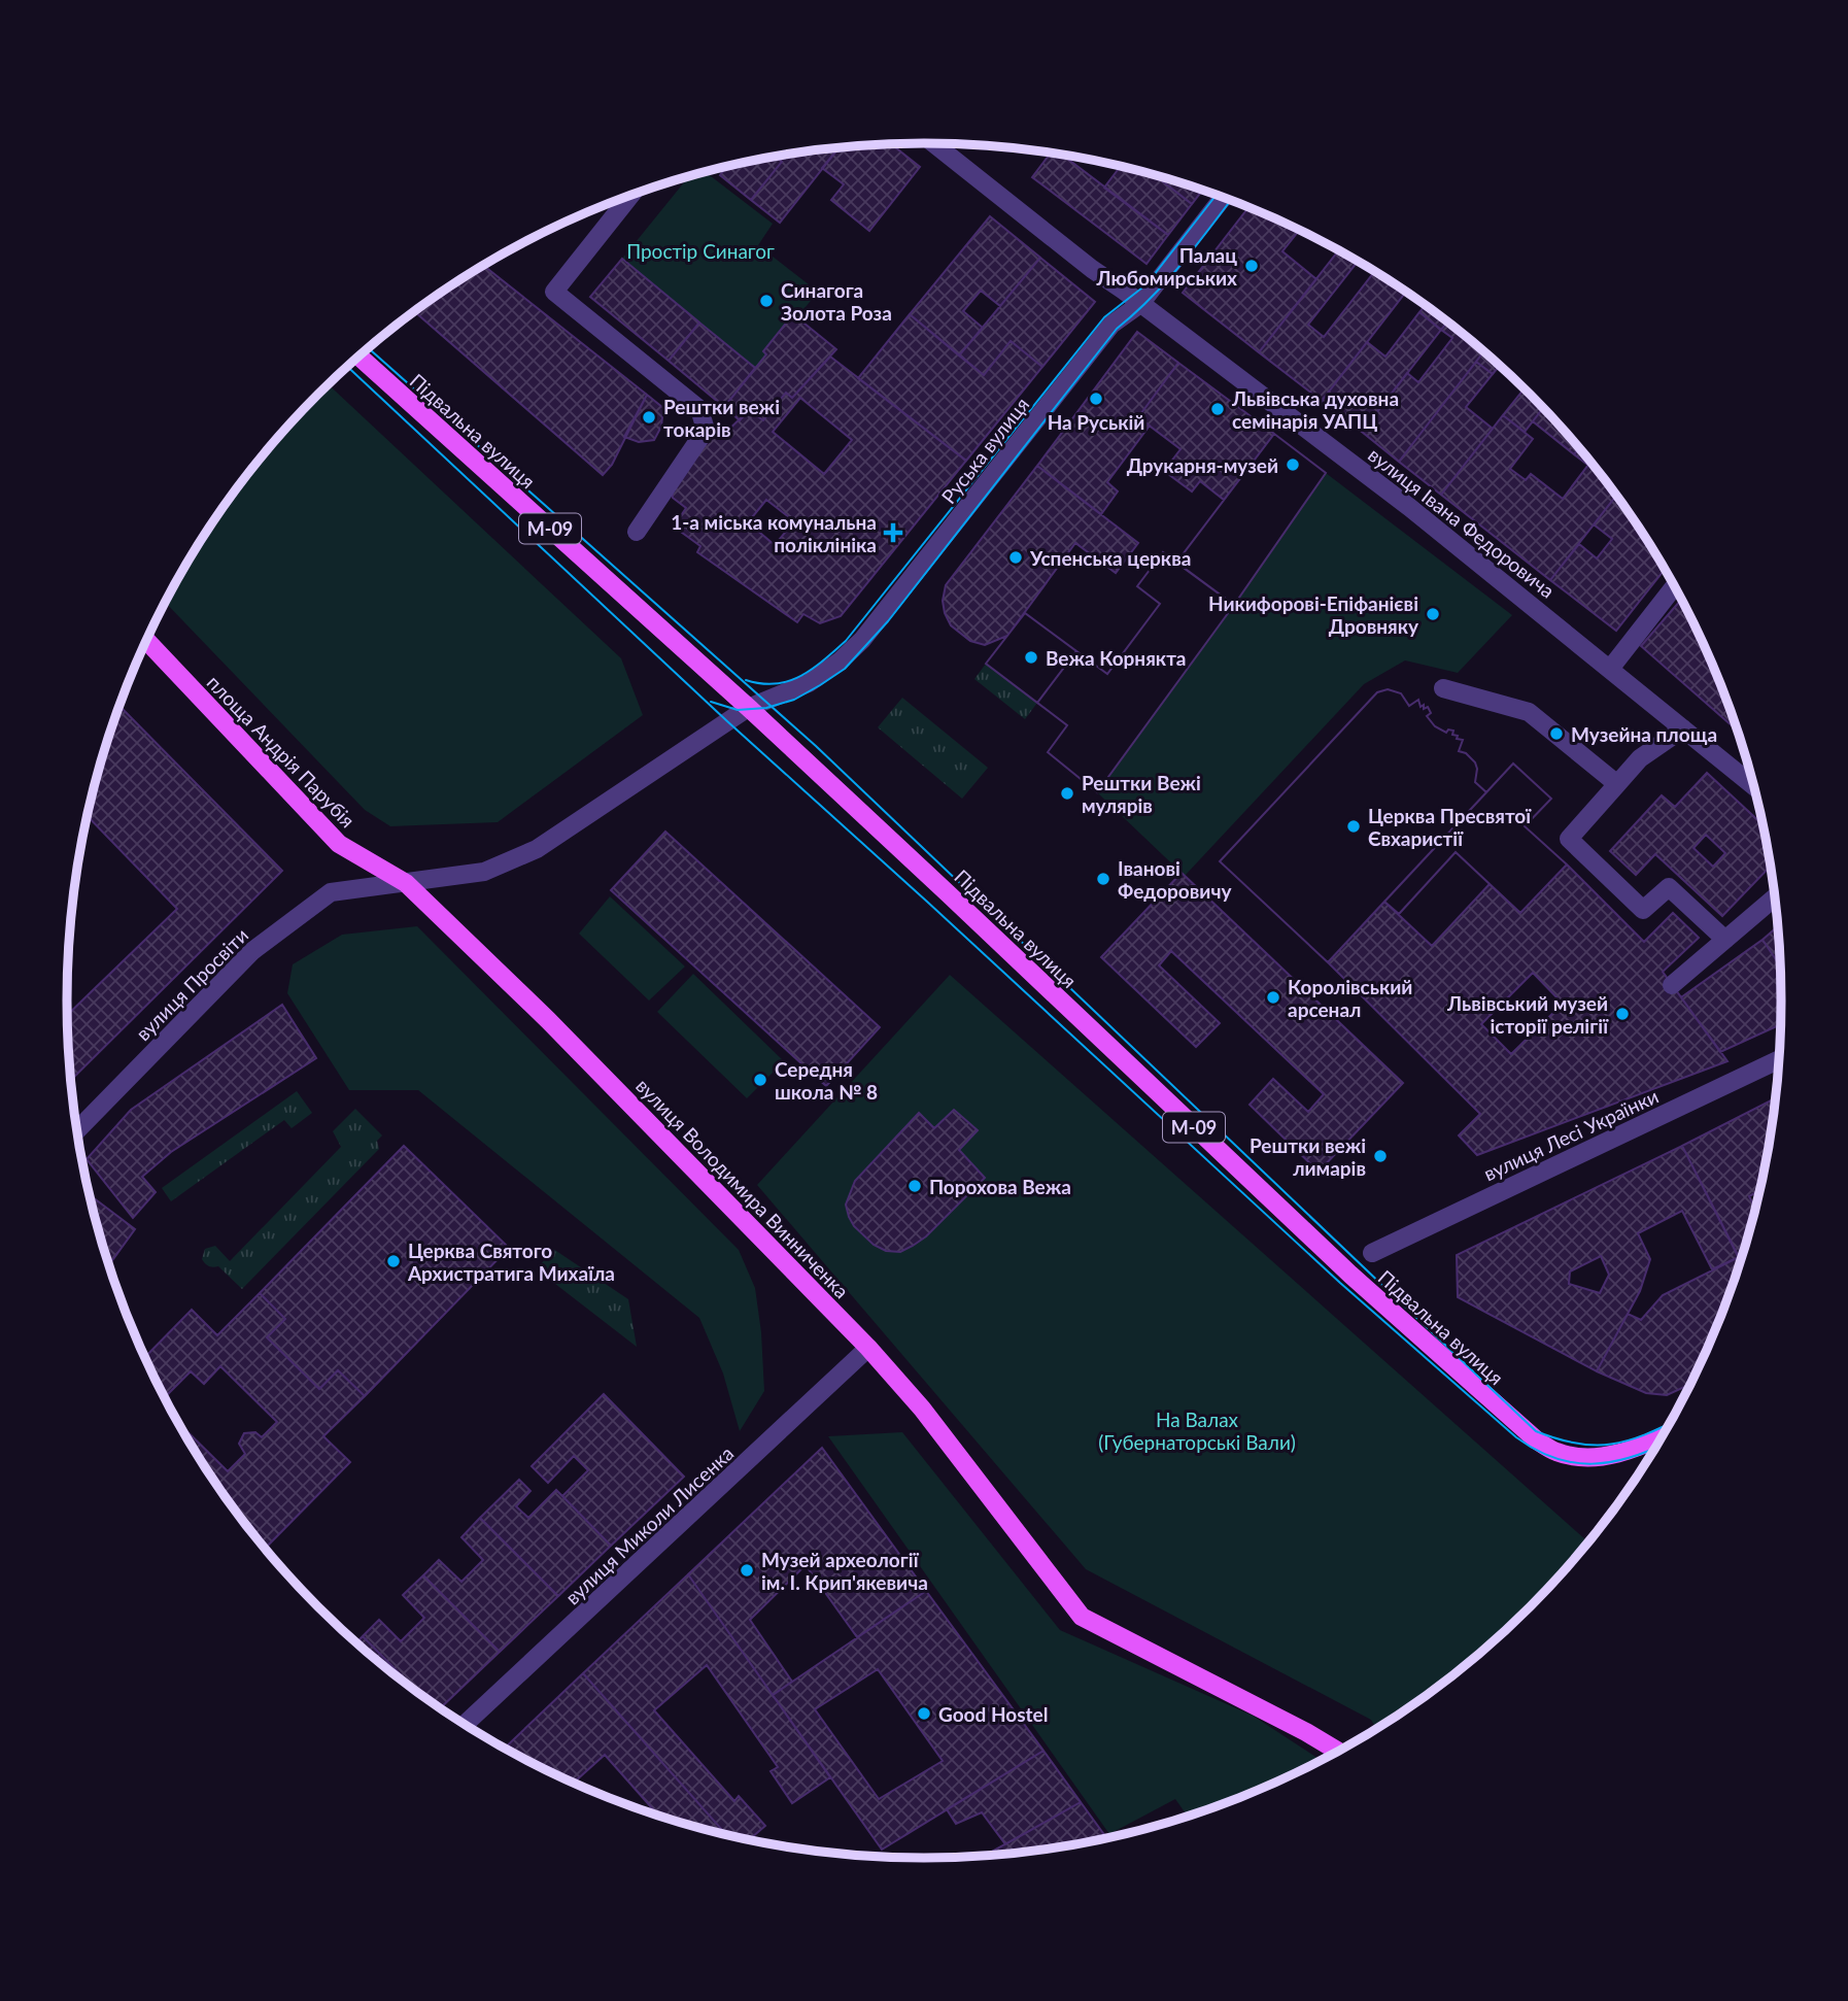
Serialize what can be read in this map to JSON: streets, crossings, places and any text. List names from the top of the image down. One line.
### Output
{"streets":{"main road":["Підвальна вулиця","М-09","площа Андрія Парубія","вулиця Володимира Винниченка"],"street":["Руська вулиця","вулиця Івана Федоровича","вулиця Просвіти","вулиця Лесі Українки","вулиця Миколи Лисенка"]},"crossings":[["Підвальна вулиця","Руська вулиця"],["Руська вулиця","вулиця Івана Федоровича"],["площа Андрія Парубія","вулиця Просвіти"],["площа Андрія Парубія","вулиця Володимира Винниченка"],["вулиця Просвіти","вулиця Володимира Винниченка"],["вулиця Володимира Винниченка","вулиця Миколи Лисенка"]],"parks":["Простір Синагог","На Валах (Губернаторські Вали)"],"places":{"other":["Палац Любомирських","Синагога Золота Роза","На Руській","Львівська духовна семінарія УАПЦ","Рештки вежі токарів","Друкарня-музей","Успенська церква","Никифорові-Епіфанієві Дровняку","Вежа Корнякта","Музейна площа","Рештки Вежі мулярів","Церква Пресвятої Євхаристії","Іванові Федоровичу","Королівський арсенал","Львівський музей історії релігії","Середня школа № 8","Рештки вежі лимарів","Порохова Вежа","Церква Святого Архистратига Михаїла","Музей археології ім. І. Крип'якевича","Good Hostel"],"health":["1-а міська комунальна поліклініка"]}}
